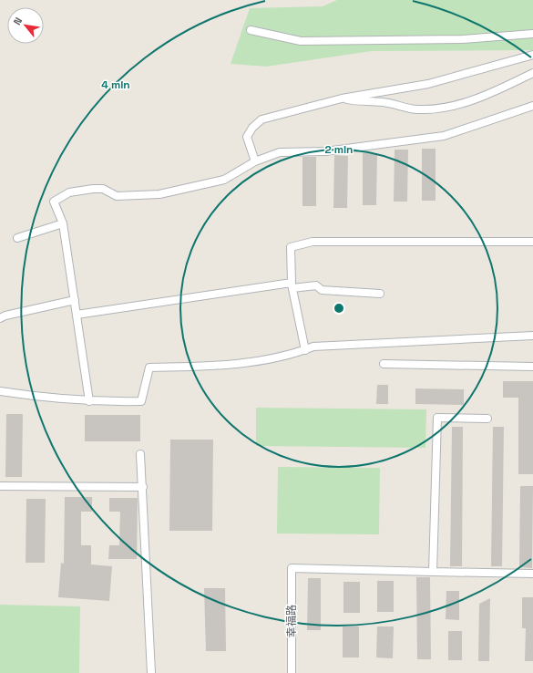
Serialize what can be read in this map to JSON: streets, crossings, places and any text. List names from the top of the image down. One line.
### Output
{"streets":{"street":["幸福路"]},"north":"top left","rings":["4 min","2 min"]}
